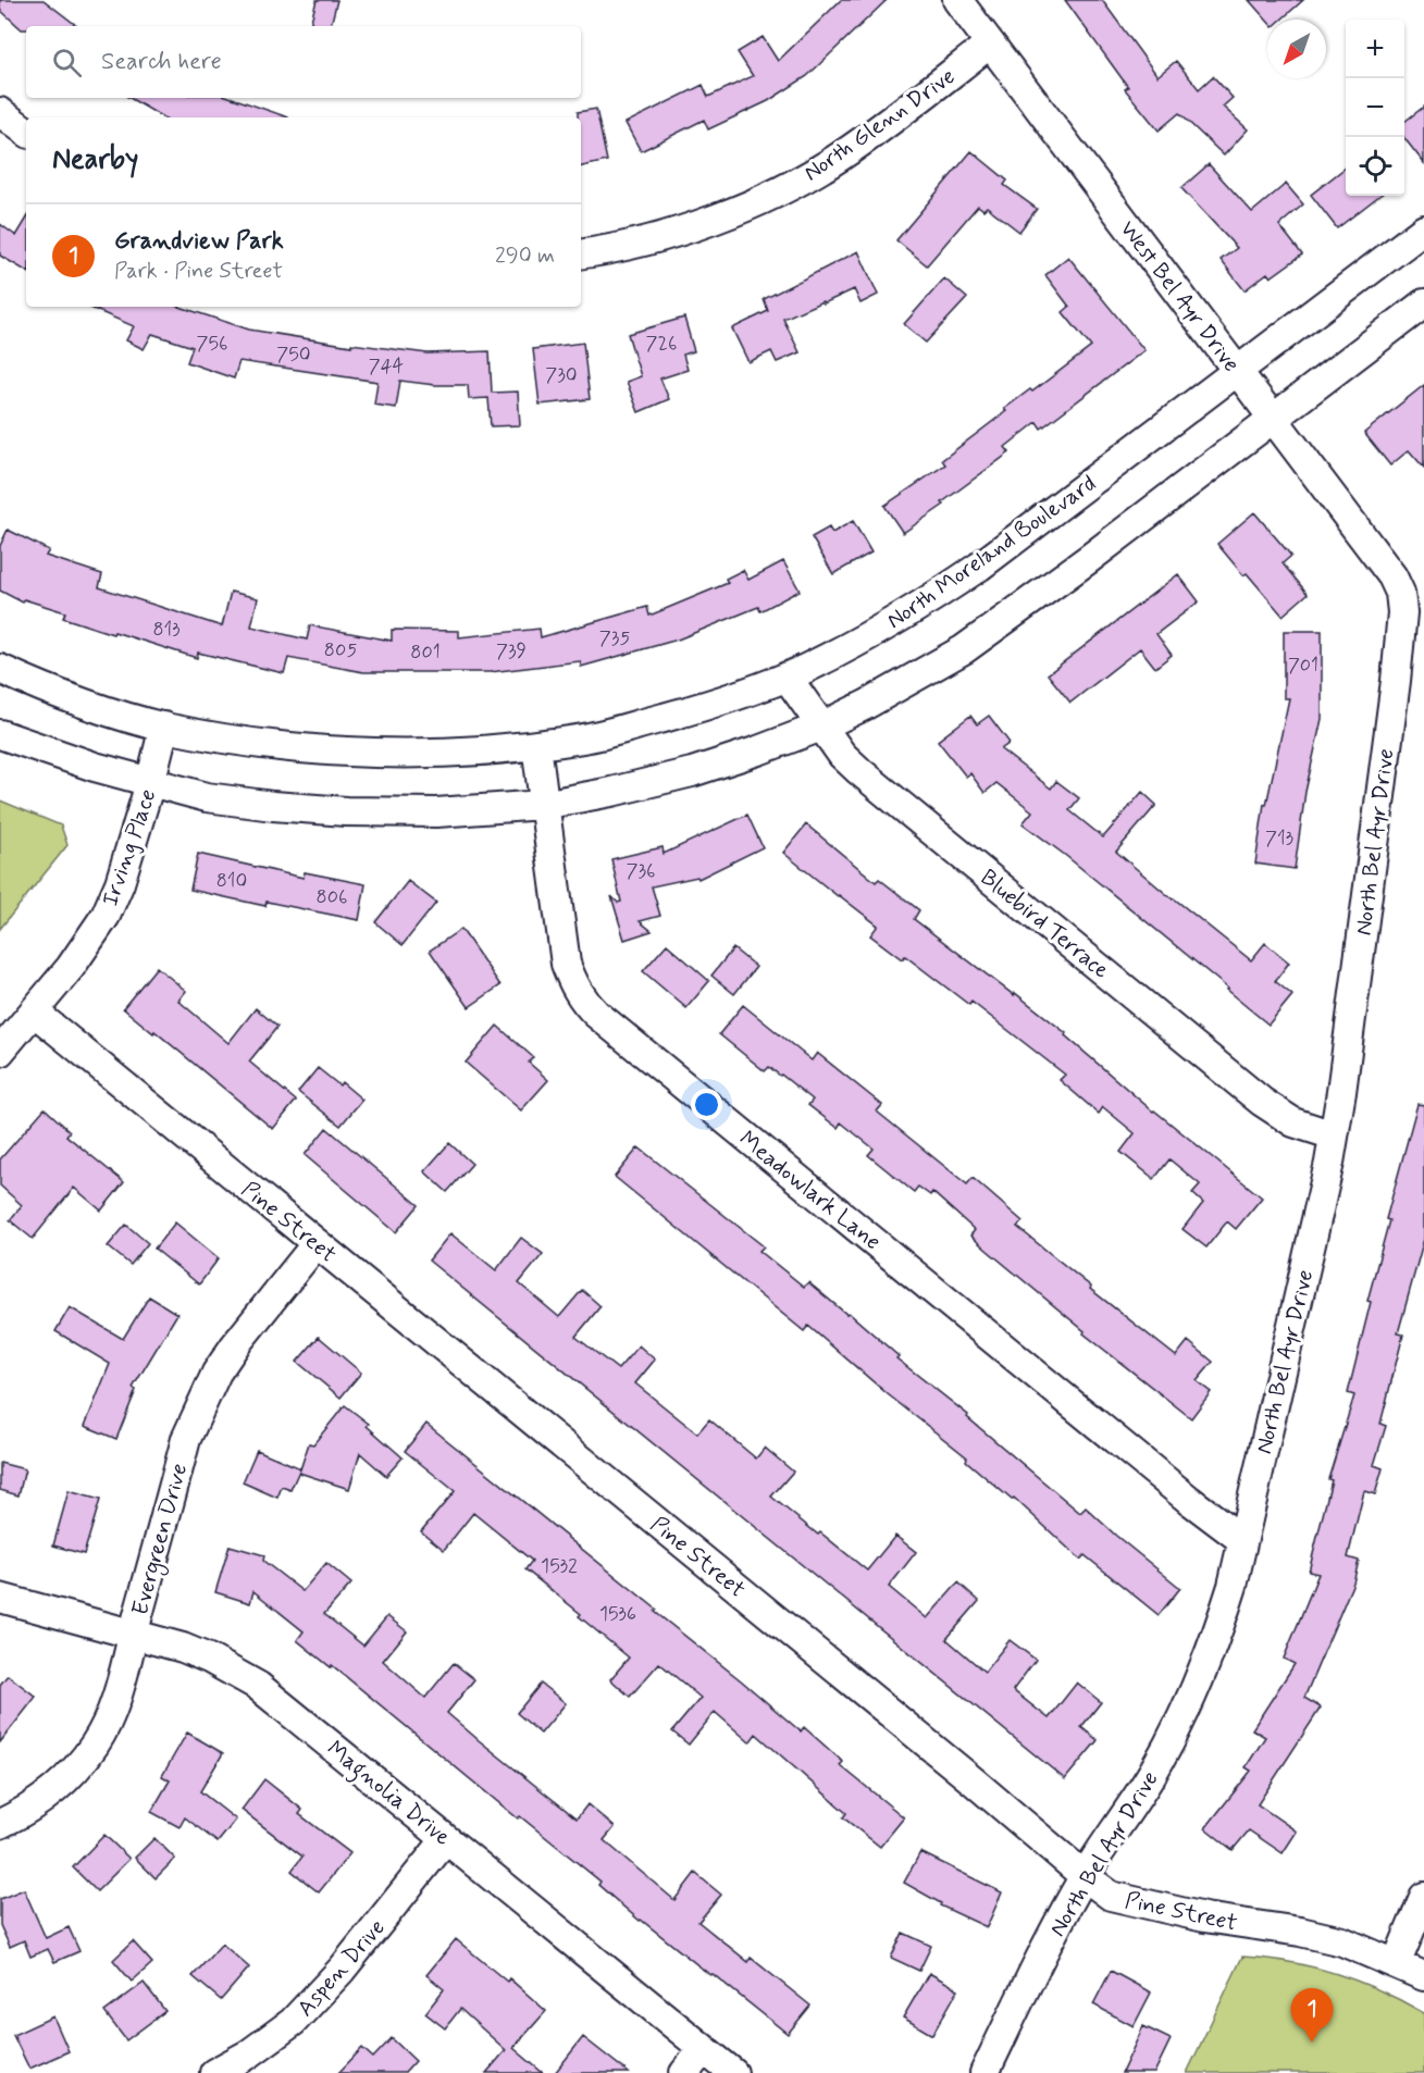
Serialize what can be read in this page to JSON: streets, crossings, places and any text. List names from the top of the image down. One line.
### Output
{"streets":{"street":["North Glenn Drive","West Bel Ayr Drive","North Moreland Boulevard","North Bel Ayr Drive","Irving Place","Bluebird Terrace","Meadowlark Lane","Pine Street","Evergreen Drive","Magnolia Drive","Aspen Drive"]},"crossings":[["North Glenn Drive","West Bel Ayr Drive"],["West Bel Ayr Drive","North Moreland Boulevard"],["West Bel Ayr Drive","North Bel Ayr Drive"],["North Moreland Boulevard","Irving Place"],["North Moreland Boulevard","Bluebird Terrace"],["North Moreland Boulevard","Meadowlark Lane"],["North Bel Ayr Drive","Bluebird Terrace"],["North Bel Ayr Drive","Meadowlark Lane"],["North Bel Ayr Drive","Pine Street"],["Irving Place","Pine Street"],["Pine Street","Evergreen Drive"],["Evergreen Drive","Magnolia Drive"],["Magnolia Drive","Aspen Drive"]],"house_numbers":["756","726","750","744","730","813","735","805","739","801","701","713","736","810","806","1532","1536"],"north":"bottom left","page":{"map_buttons":["+","−"],"search":"Search here","heading":"Nearby","list":[{"mark":"1","name":"Grandview Park","note":"Park · Pine Street","value":"290 m"}],"pins":"1"}}
